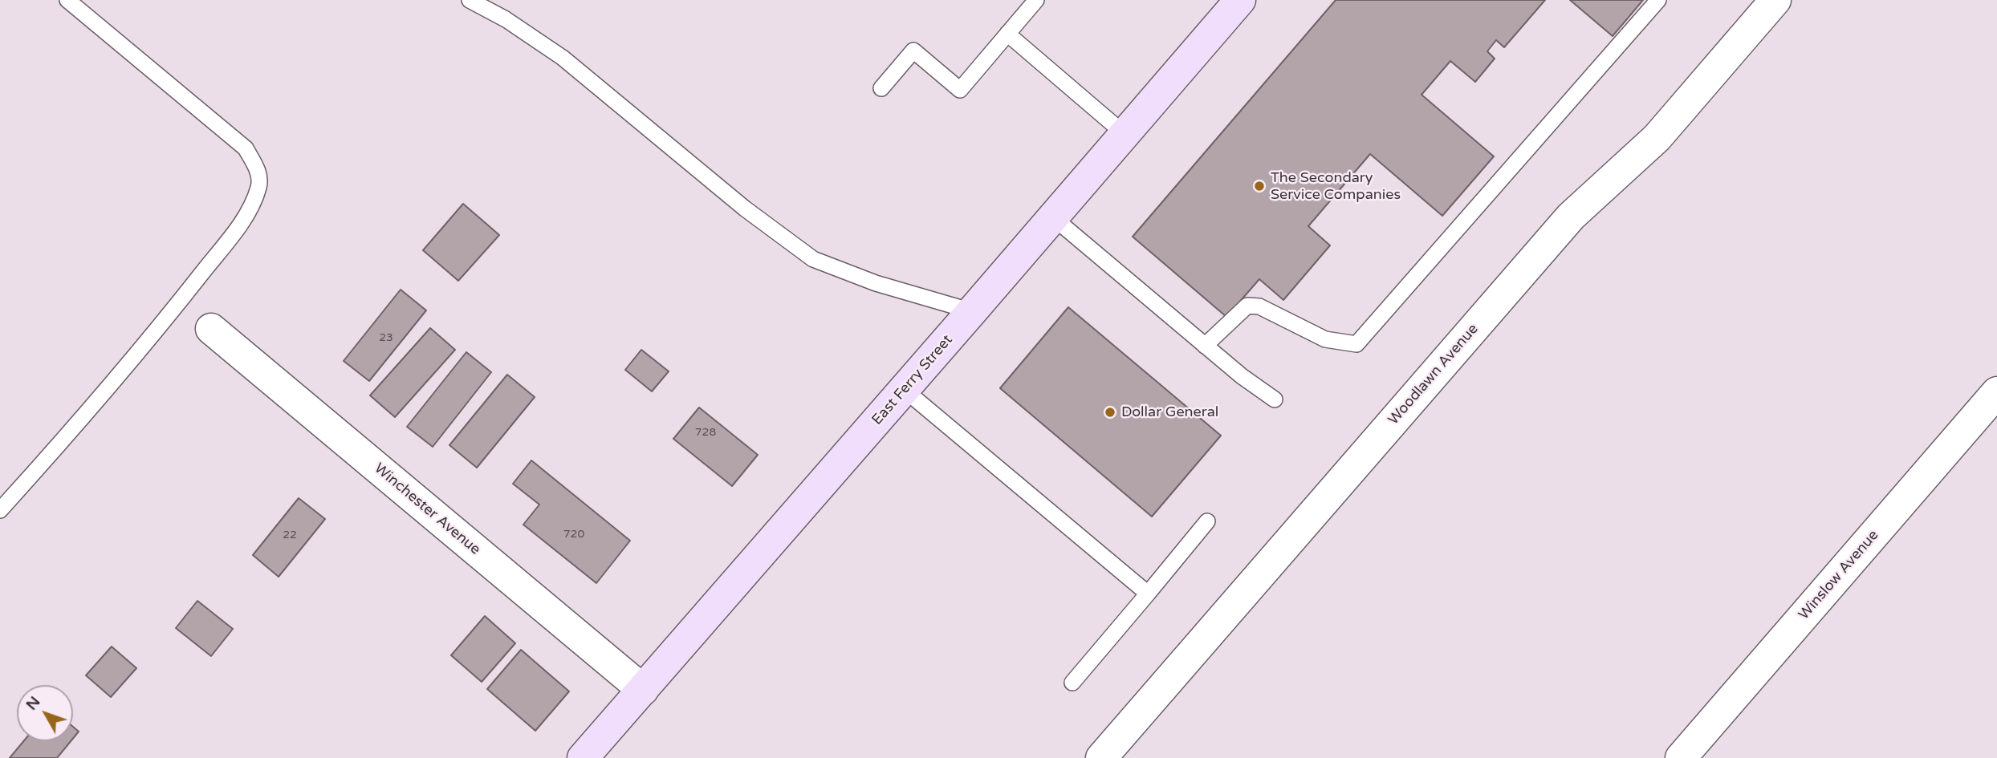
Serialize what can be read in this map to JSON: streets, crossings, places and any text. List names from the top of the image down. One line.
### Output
{"streets":{"street":["Woodlawn Avenue","East Ferry Street","Winchester Avenue","Winslow Avenue"]},"crossings":[["East Ferry Street","Winchester Avenue"]],"places":["The Secondary Service Companies","Dollar General"],"house_numbers":["23","728","720","22"],"north":"top left"}
